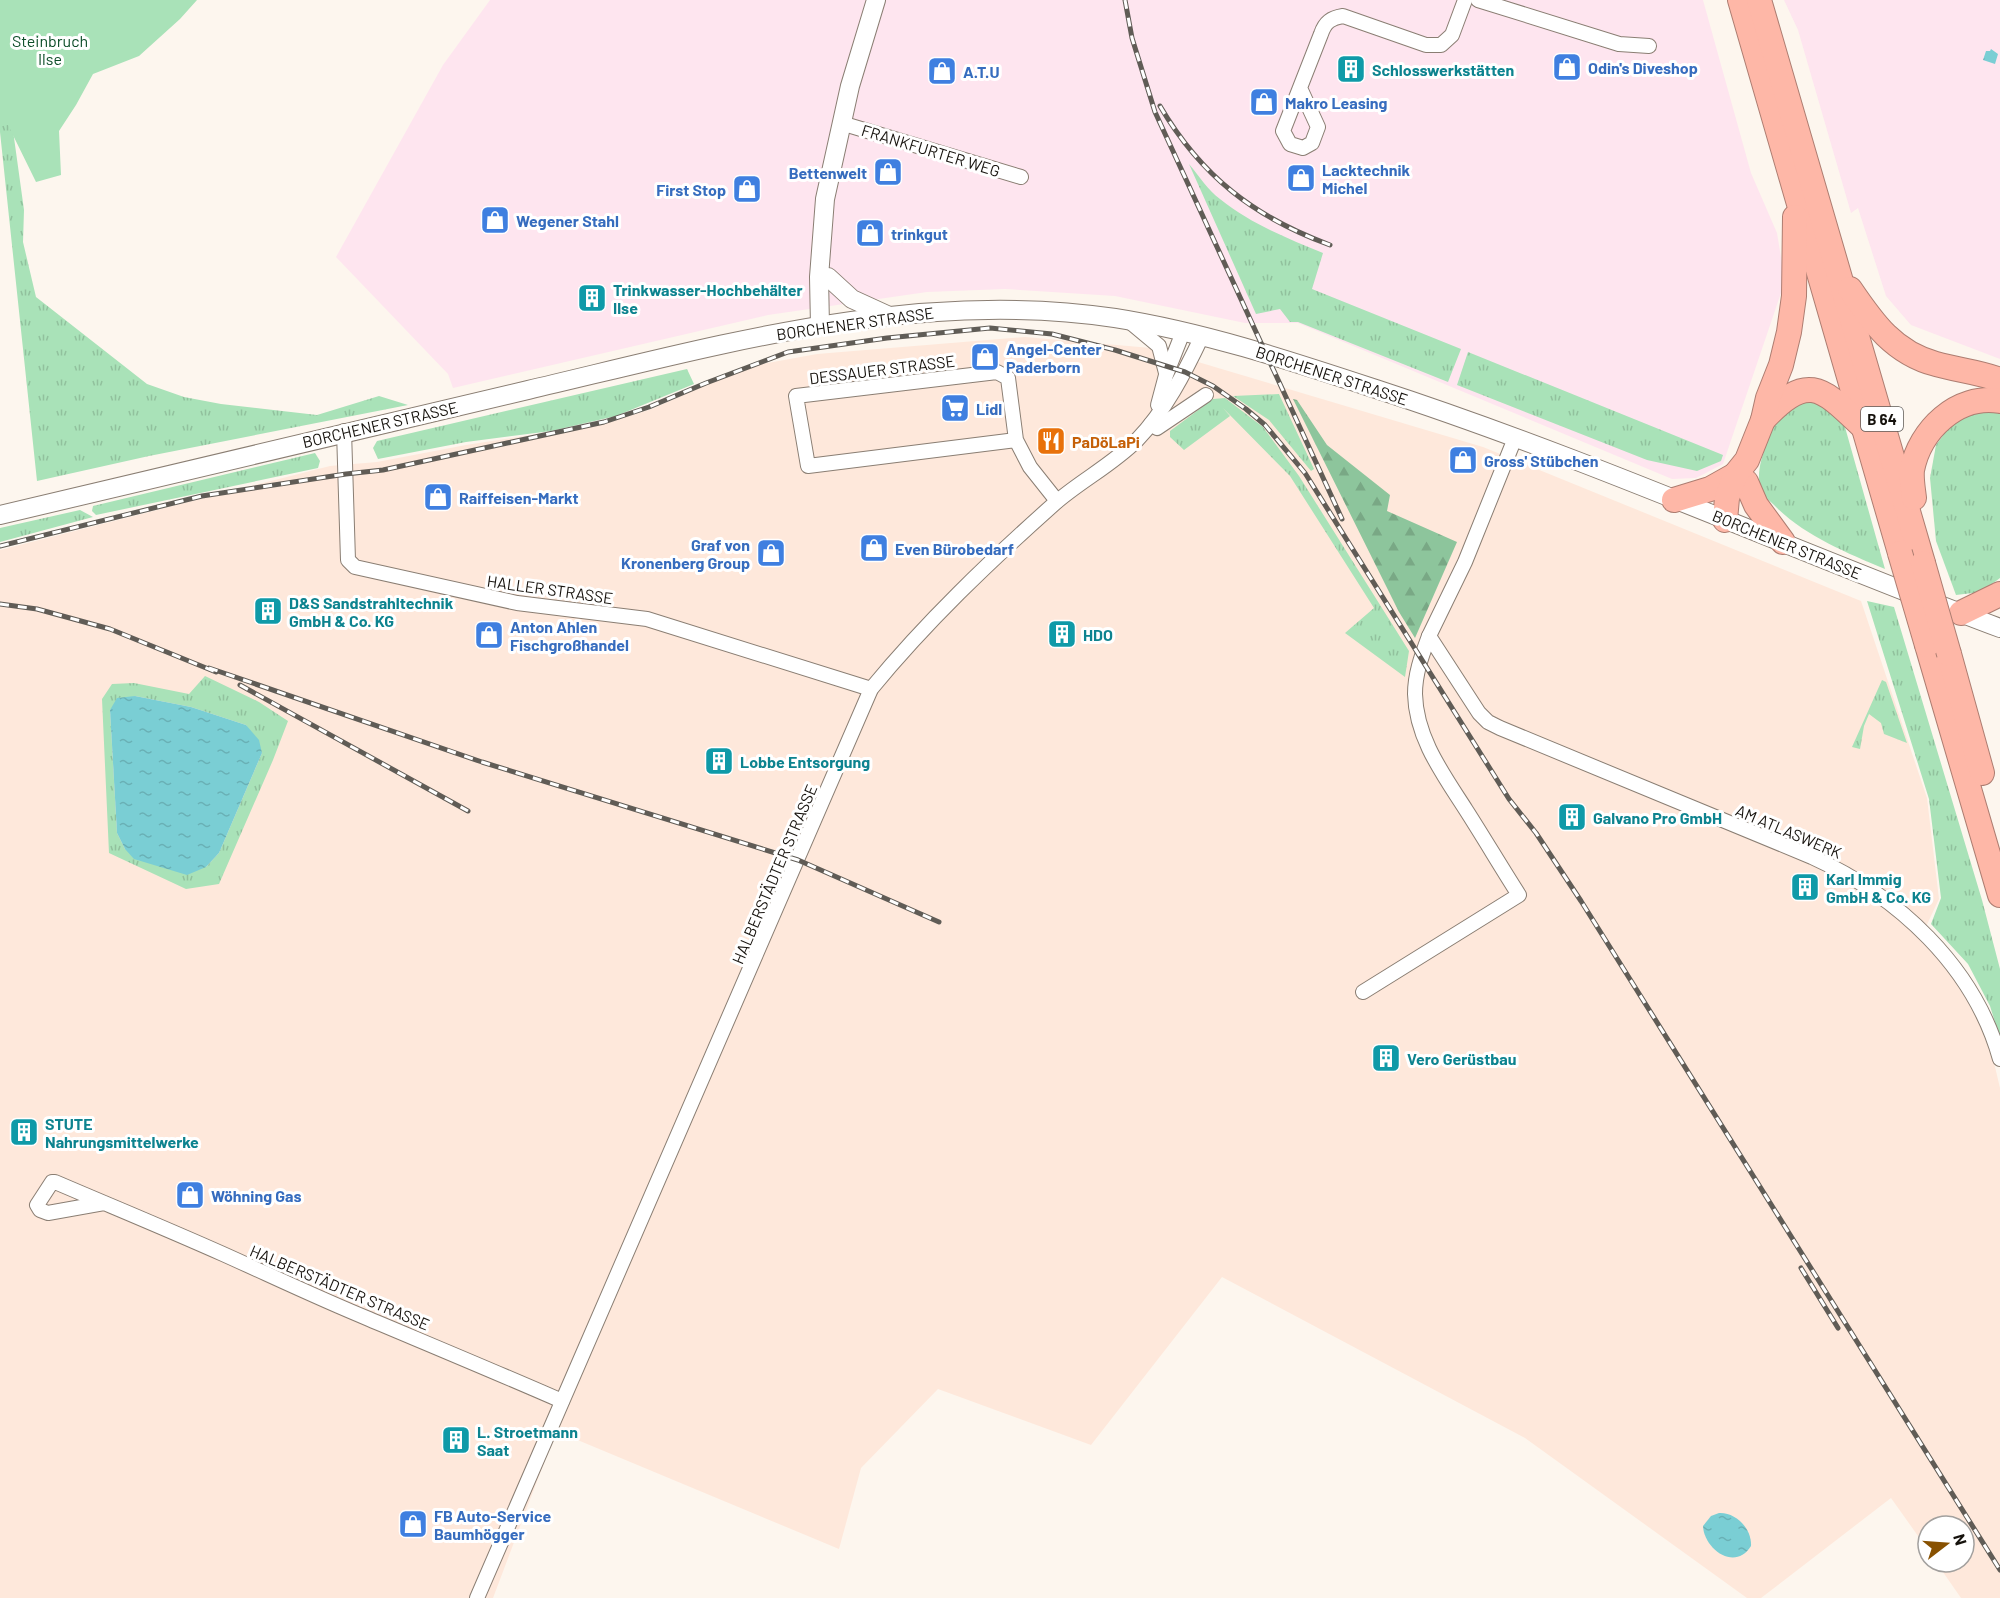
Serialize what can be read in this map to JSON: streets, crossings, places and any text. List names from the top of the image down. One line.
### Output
{"streets":{"highway":["B 64"],"main road":["FRANKFURTER WEG","BORCHENER STRASSE"],"street":["DESSAUER STRASSE","HALLER STRASSE","AM ATLASWERK","HALBERSTÄDTER STRASSE"]},"crossings":[["FRANKFURTER WEG","BORCHENER STRASSE"],["BORCHENER STRASSE","HALLER STRASSE"],["BORCHENER STRASSE","HALBERSTÄDTER STRASSE"],["DESSAUER STRASSE","HALBERSTÄDTER STRASSE"],["HALLER STRASSE","HALBERSTÄDTER STRASSE"]],"parks":["Steinbruch Ilse"],"places":{"shop":["Odin's Diveshop","A.T.U","Makro Leasing","Bettenwelt","Lacktechnik Michel","First Stop","Wegener Stahl","trinkgut","Angel-Center Paderborn","Gross' Stübchen","Raiffeisen-Markt","Even Bürobedarf","Graf von Kronenberg Group","Anton Ahlen Fischgroßhandel","Wöhning Gas","FB Auto-Service Baumhögger"],"building":["Schlosswerkstätten","Trinkwasser-Hochbehälter Ilse","D&S Sandstrahltechnik GmbH & Co. KG","HDO","Lobbe Entsorgung","Galvano Pro GmbH","Karl Immig GmbH & Co. KG","Vero Gerüstbau","STUTE Nahrungsmittelwerke","L. Stroetmann Saat"],"supermarket":["Lidl"],"restaurant":["PaDöLaPi"]},"north":"right"}
